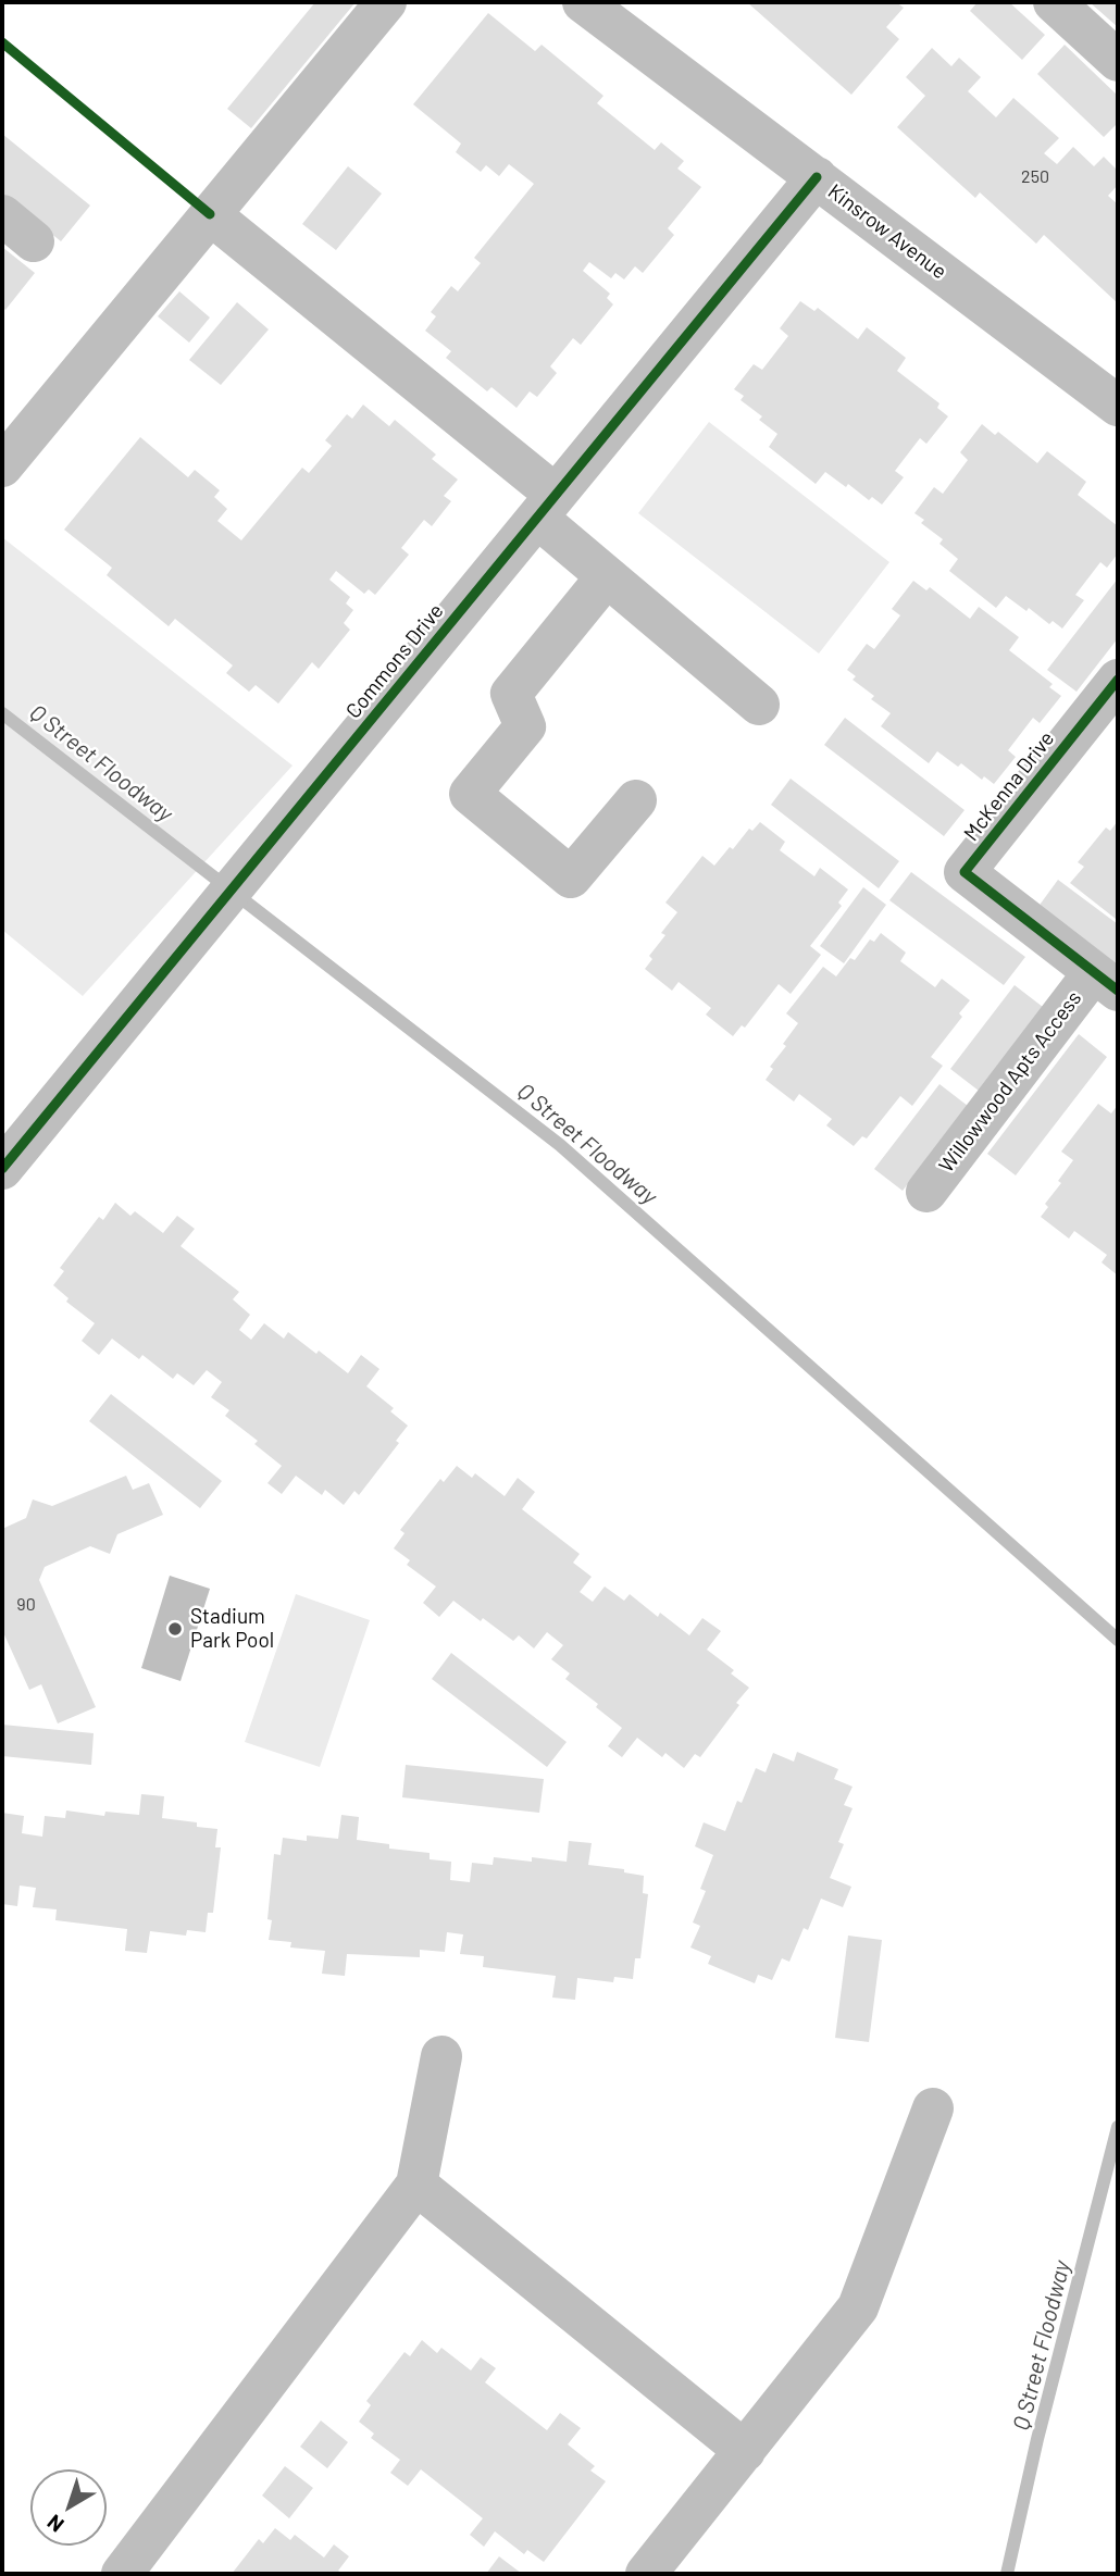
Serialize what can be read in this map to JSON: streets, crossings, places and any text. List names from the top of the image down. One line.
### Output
{"streets":{"street":["Kinsrow Avenue","Commons Drive","McKenna Drive","Willowwood Apts Access"]},"crossings":[["Kinsrow Avenue","Commons Drive"],["McKenna Drive","Willowwood Apts Access"]],"water":["Q Street Floodway"],"places":["Stadium Park Pool"],"house_numbers":["250","90"],"north":"bottom left"}
